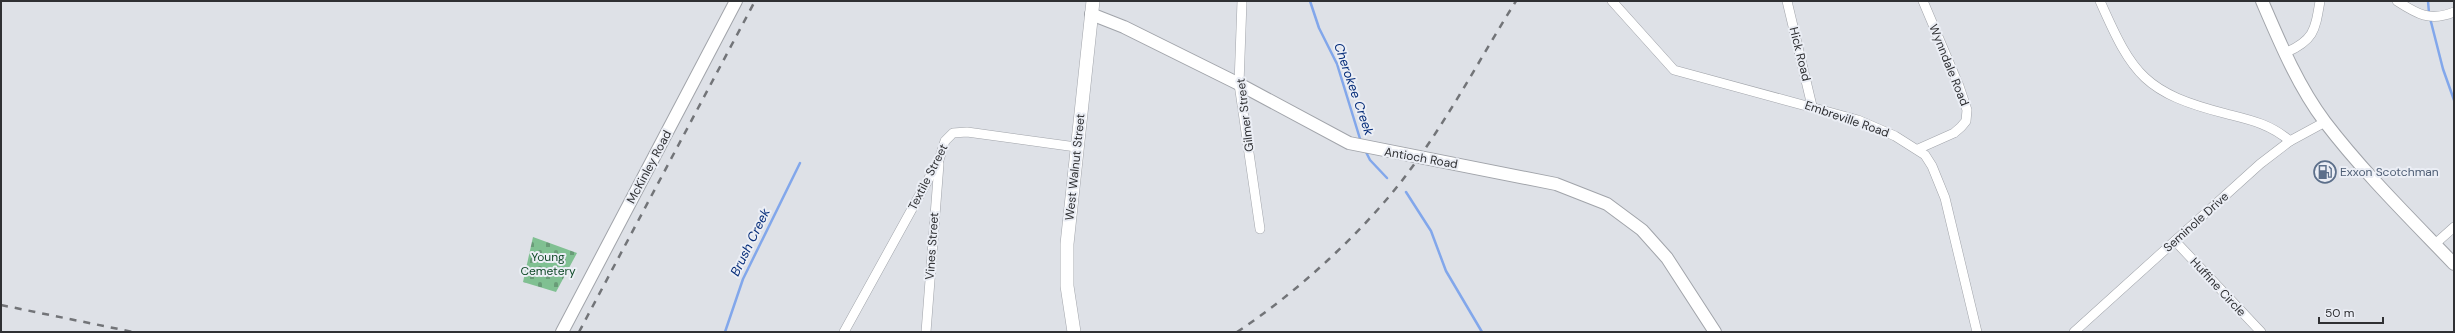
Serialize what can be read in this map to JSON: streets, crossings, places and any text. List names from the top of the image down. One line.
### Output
{"streets":{"main road":["West Walnut Street"],"street":["Hick Road","Wynndale Road","Gilmer Street","Embreville Road","Antioch Road","McKinley Road","Textile Street","Seminole Drive","Vines Street","Huffine Circle"]},"crossings":[["Hick Road","Embreville Road"],["Wynndale Road","Embreville Road"],["Gilmer Street","Antioch Road"],["Antioch Road","West Walnut Street"],["West Walnut Street","Textile Street"],["Textile Street","Vines Street"],["Seminole Drive","Huffine Circle"]],"water":["Cherokee Creek","Brush Creek"],"parks":["Young Cemetery"],"places":{"fuel station":["Exxon Scotchman"]},"scale_bar":"50 m"}
